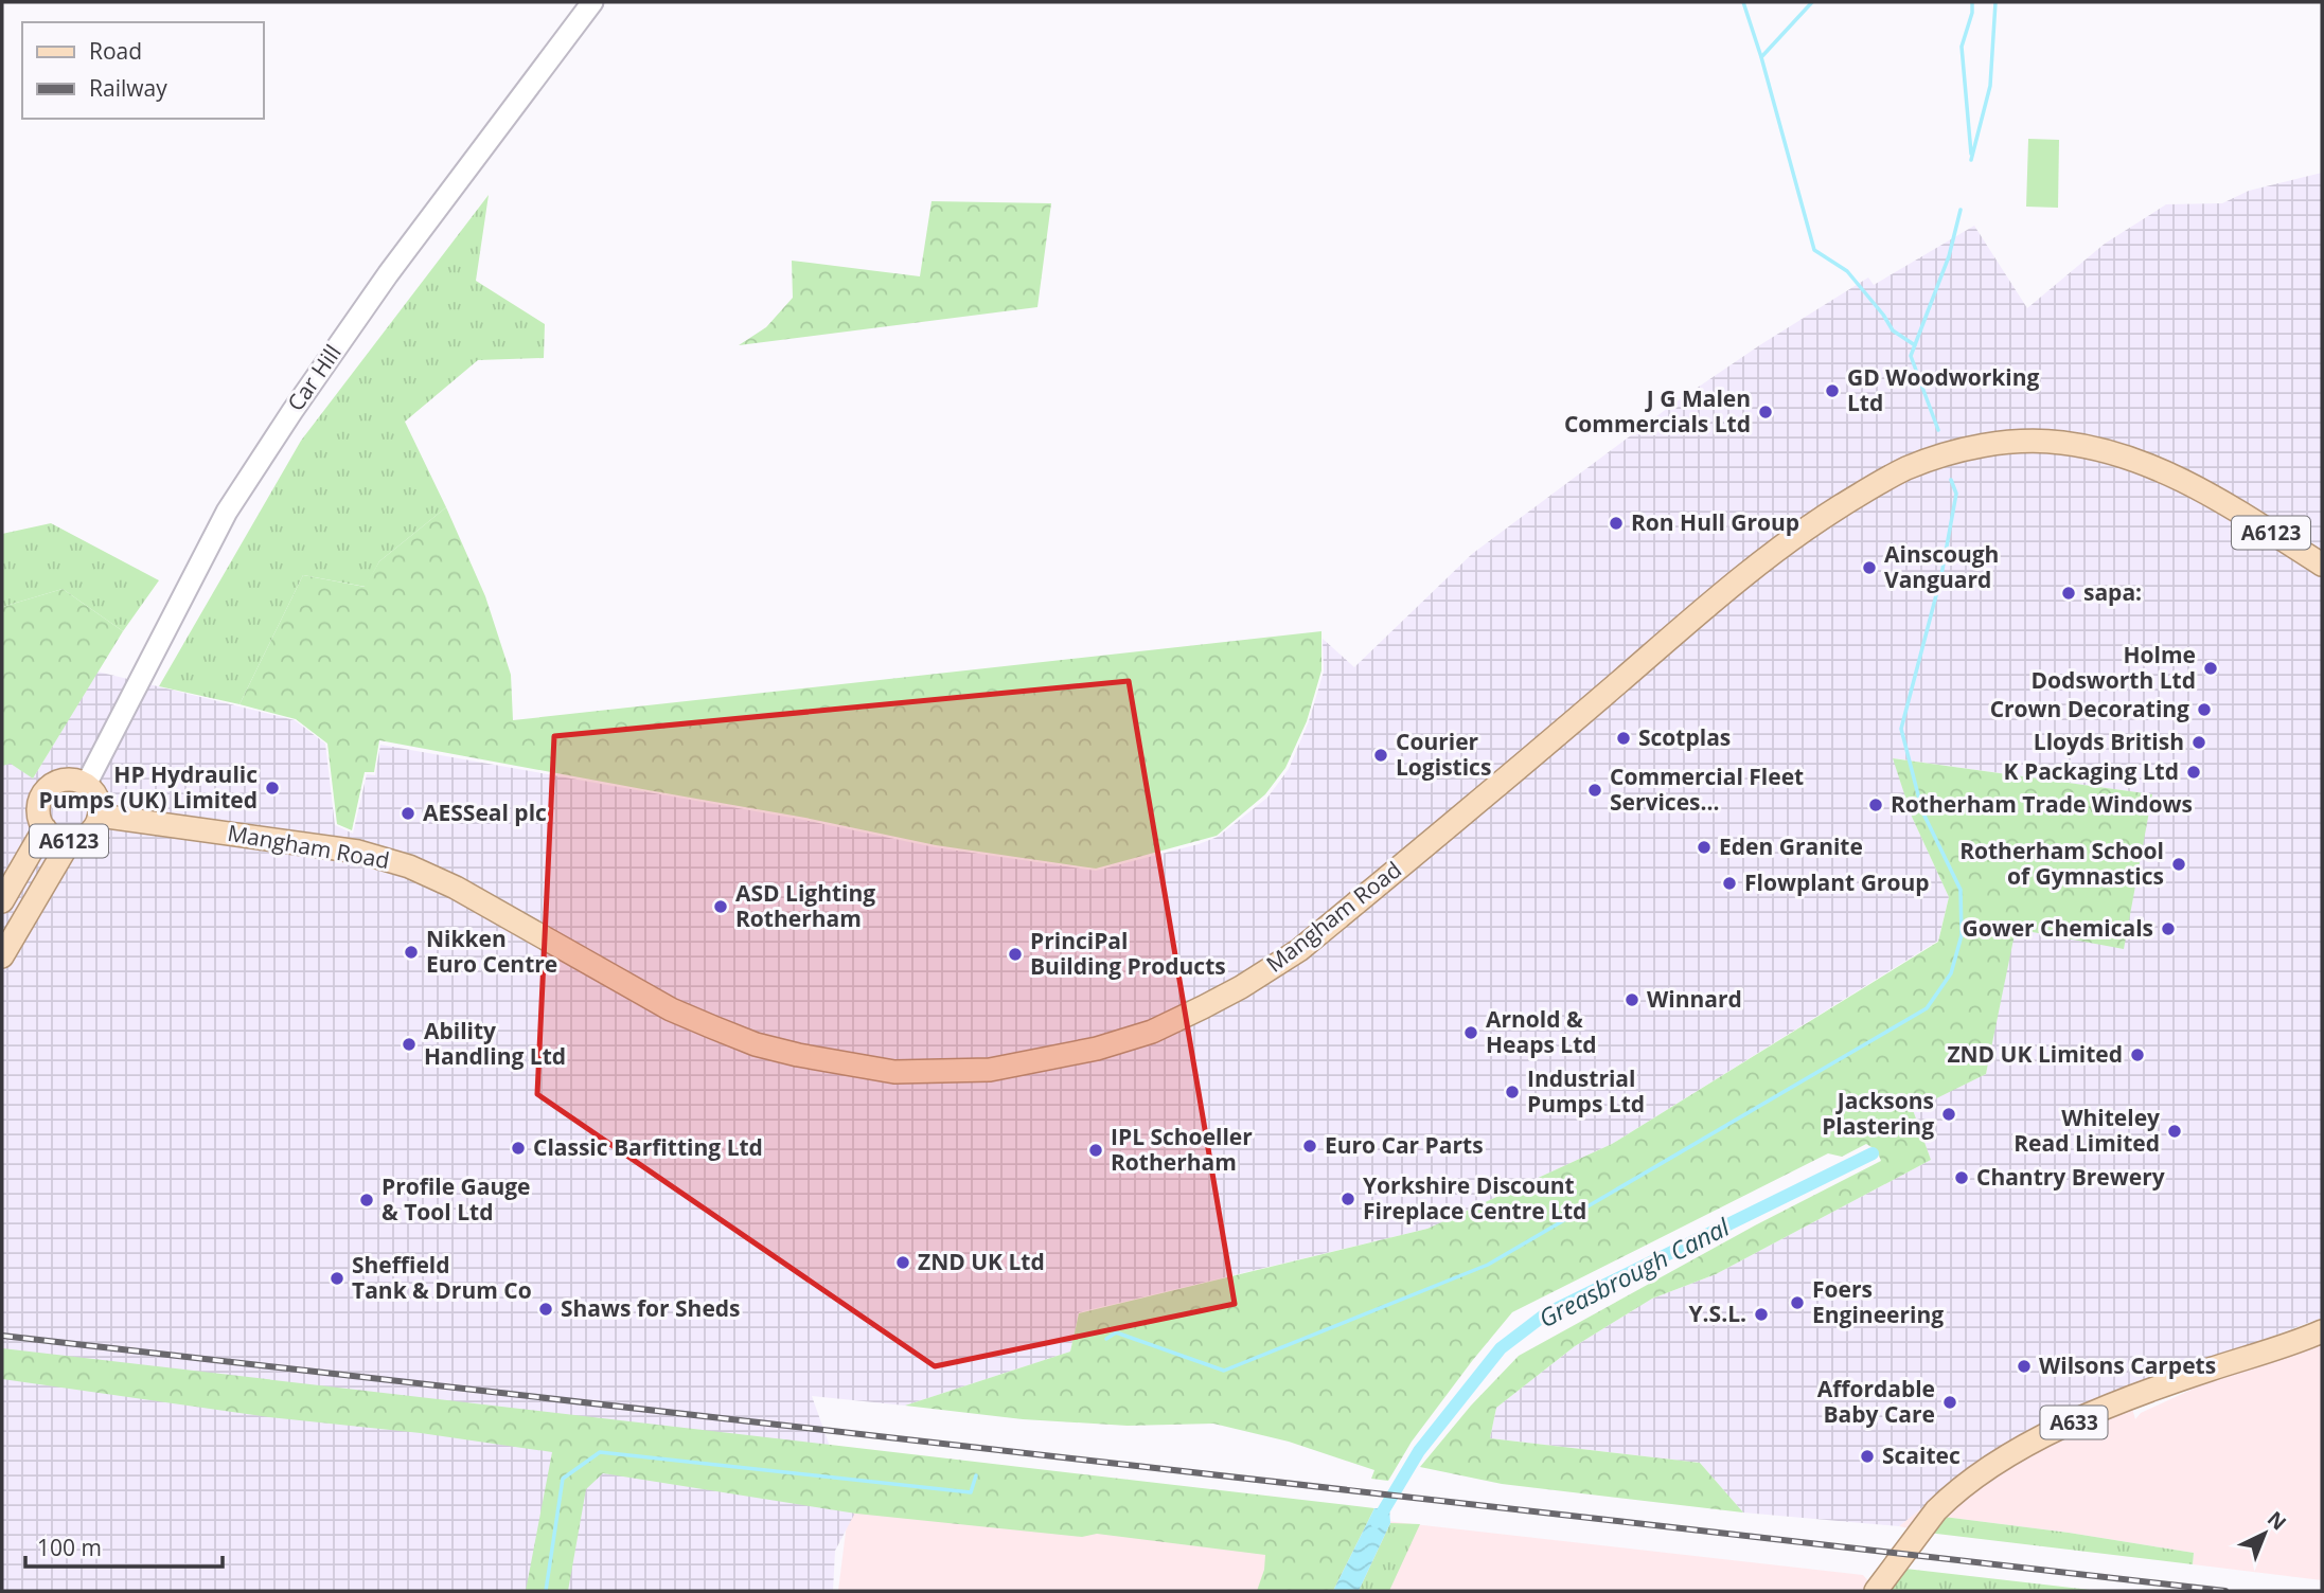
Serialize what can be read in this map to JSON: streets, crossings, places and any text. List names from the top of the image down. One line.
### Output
{"streets":{"main road":["Car Hill","A6123","Mangham Road","A633"]},"crossings":[["Car Hill","A6123"],["Car Hill","Mangham Road"],["A6123","Mangham Road"]],"water":["Greasbrough Canal"],"places":["GD Woodworking Ltd","J G Malen Commercials Ltd","Ron Hull Group","Ainscough Vanguard","sapa:","Holme Dodsworth Ltd","Crown Decorating","Scotplas","Lloyds British","Courier Logistics","K Packaging Ltd","HP Hydraulic Pumps (UK) Limited","Commercial Fleet Services...","Rotherham Trade Windows","AESSeal plc","Eden Granite","Rotherham School of Gymnastics","Flowplant Group","ASD Lighting Rotherham","Gower Chemicals","Nikken Euro Centre","PrinciPal Building Products","Winnard","Arnold & Heaps Ltd","Ability Handling Ltd","ZND UK Limited","Industrial Pumps Ltd","Jacksons Plastering","Whiteley Read Limited","Euro Car Parts","Classic Barfitting Ltd","IPL Schoeller Rotherham","Chantry Brewery","Yorkshire Discount Fireplace Centre Ltd","Profile Gauge & Tool Ltd","ZND UK Ltd","Sheffield Tank & Drum Co","Foers Engineering","Shaws for Sheds","Y.S.L.","Wilsons Carpets","Affordable Baby Care","Scaitec"],"legend":["Road","Railway"],"scale_bar":"100 m","north":"top right"}
